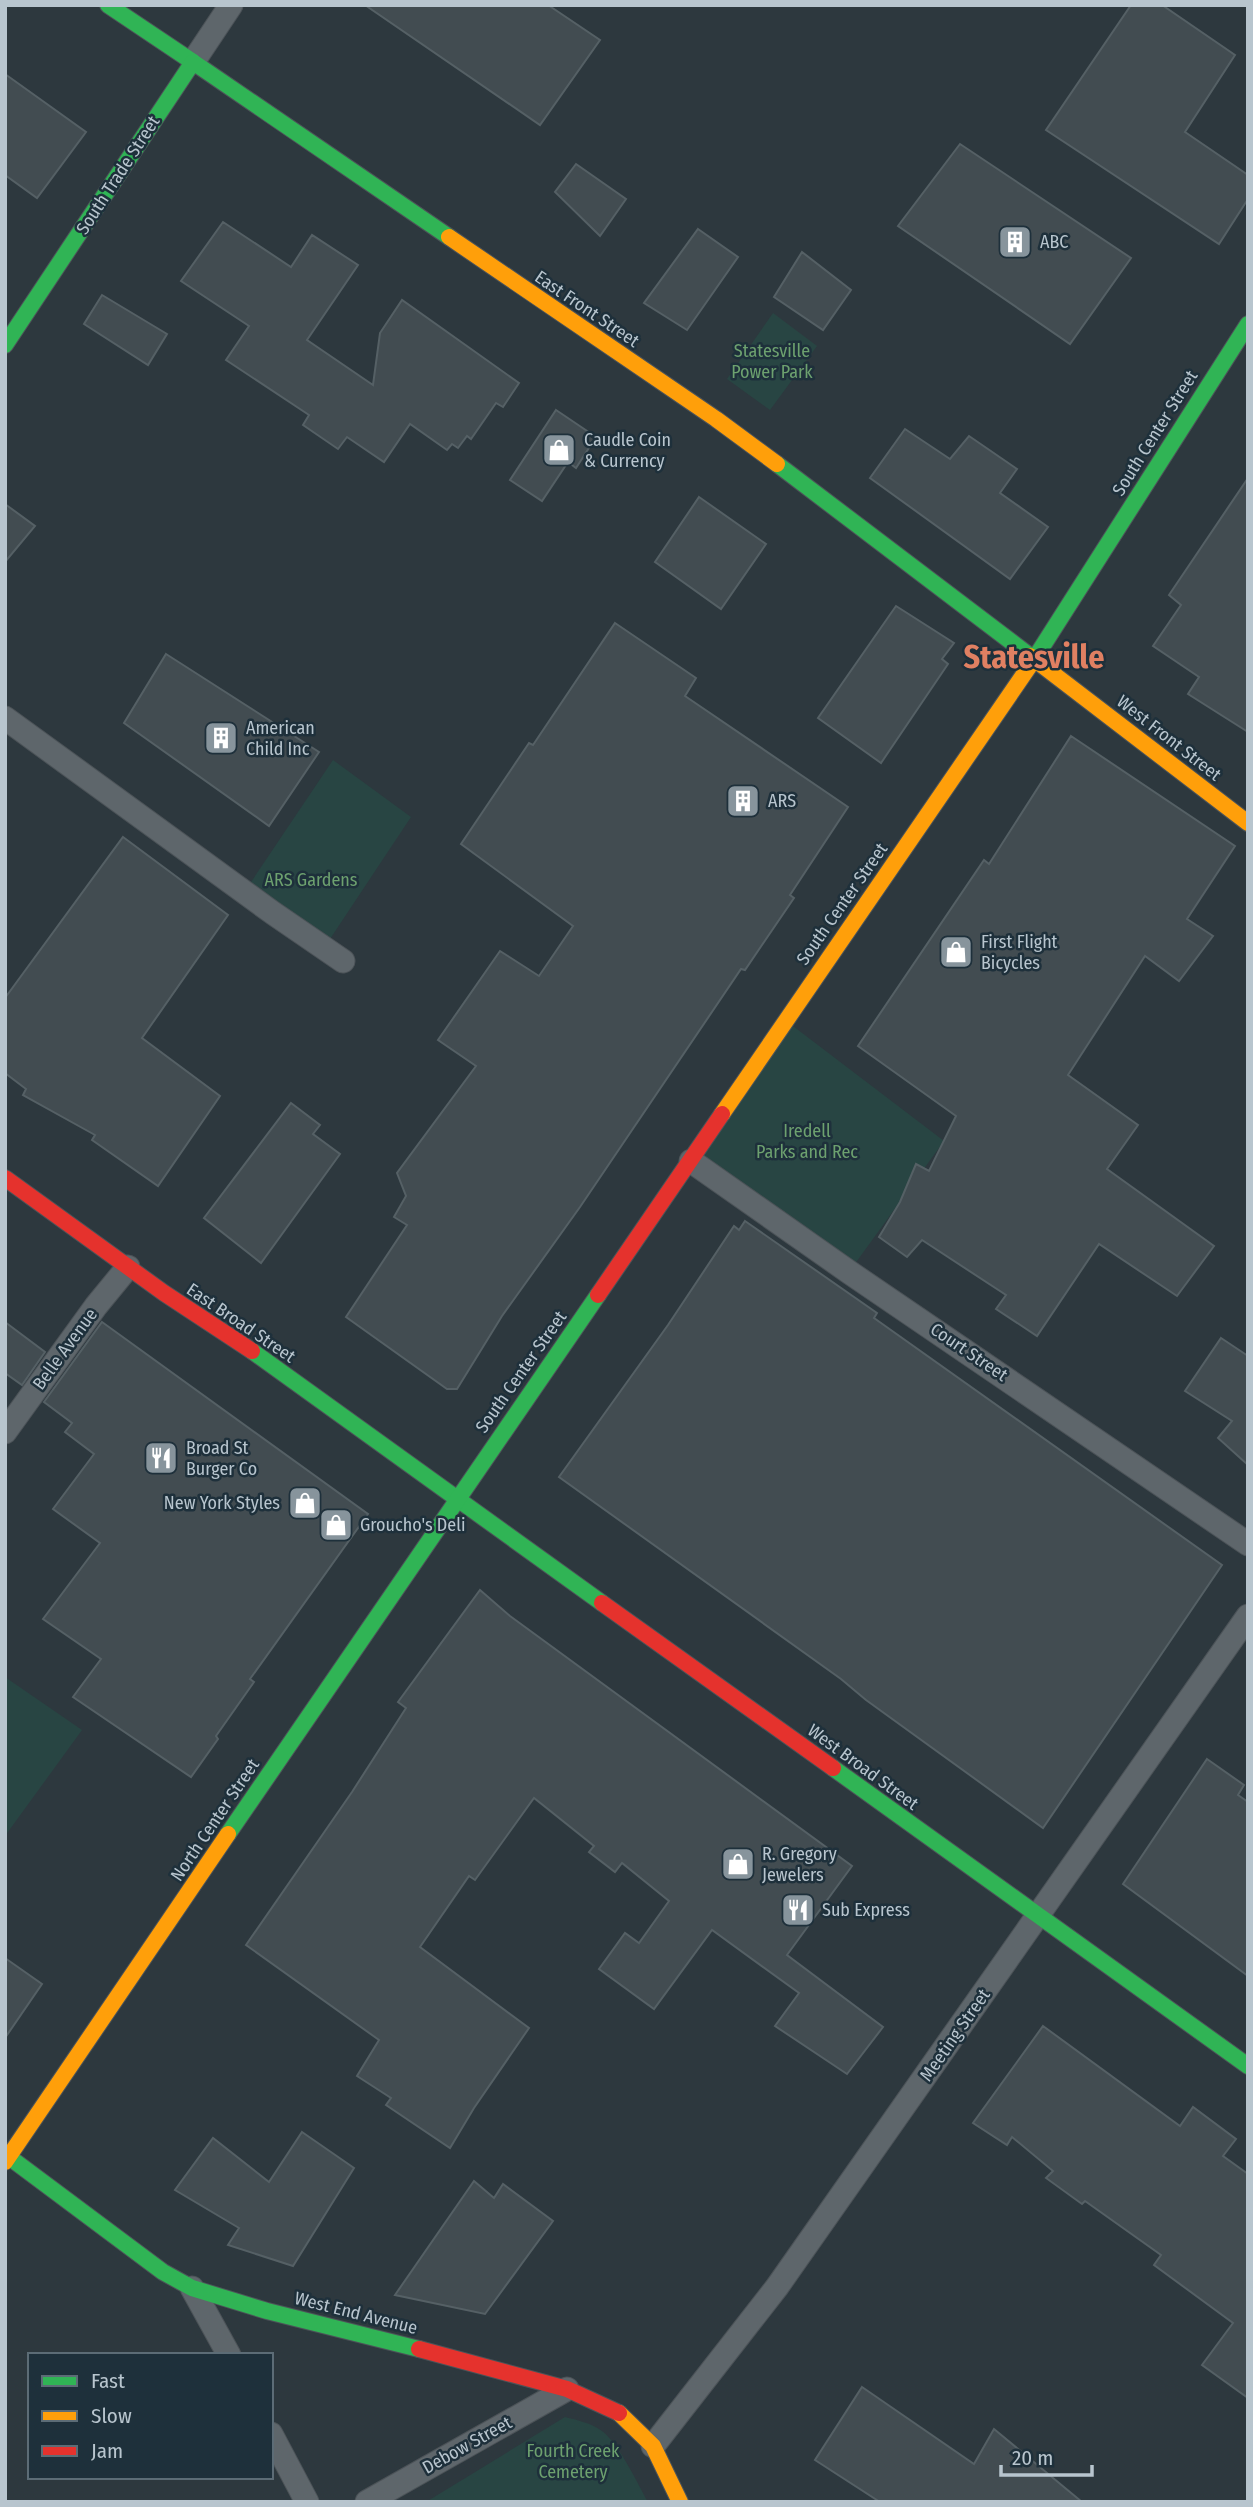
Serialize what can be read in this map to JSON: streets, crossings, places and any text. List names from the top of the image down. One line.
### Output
{"streets":{"main road":["South Trade Street","East Front Street","South Center Street","West Front Street","East Broad Street","West Broad Street","North Center Street","West End Avenue"],"street":["Belle Avenue","Court Street","Meeting Street","Debow Street"]},"crossings":[["South Trade Street","East Front Street"],["East Front Street","South Center Street"],["East Front Street","West Front Street"],["South Center Street","West Front Street"],["South Center Street","East Broad Street"],["South Center Street","Court Street"],["South Center Street","West Broad Street"],["South Center Street","North Center Street"],["East Broad Street","Belle Avenue"],["East Broad Street","West Broad Street"],["East Broad Street","North Center Street"],["West Broad Street","North Center Street"],["West Broad Street","Meeting Street"],["North Center Street","West End Avenue"],["Meeting Street","West End Avenue"],["West End Avenue","Debow Street"]],"districts":["Statesville"],"parks":["Statesville Power Park","ARS Gardens","Iredell Parks and Rec","Fourth Creek Cemetery"],"places":{"building":["ABC","American Child Inc","ARS"],"shop":["Caudle Coin & Currency","First Flight Bicycles","New York Styles","Groucho's Deli","R. Gregory Jewelers"],"restaurant":["Broad St Burger Co","Sub Express"]},"legend":["Fast","Slow","Jam"],"scale_bar":"20 m"}
